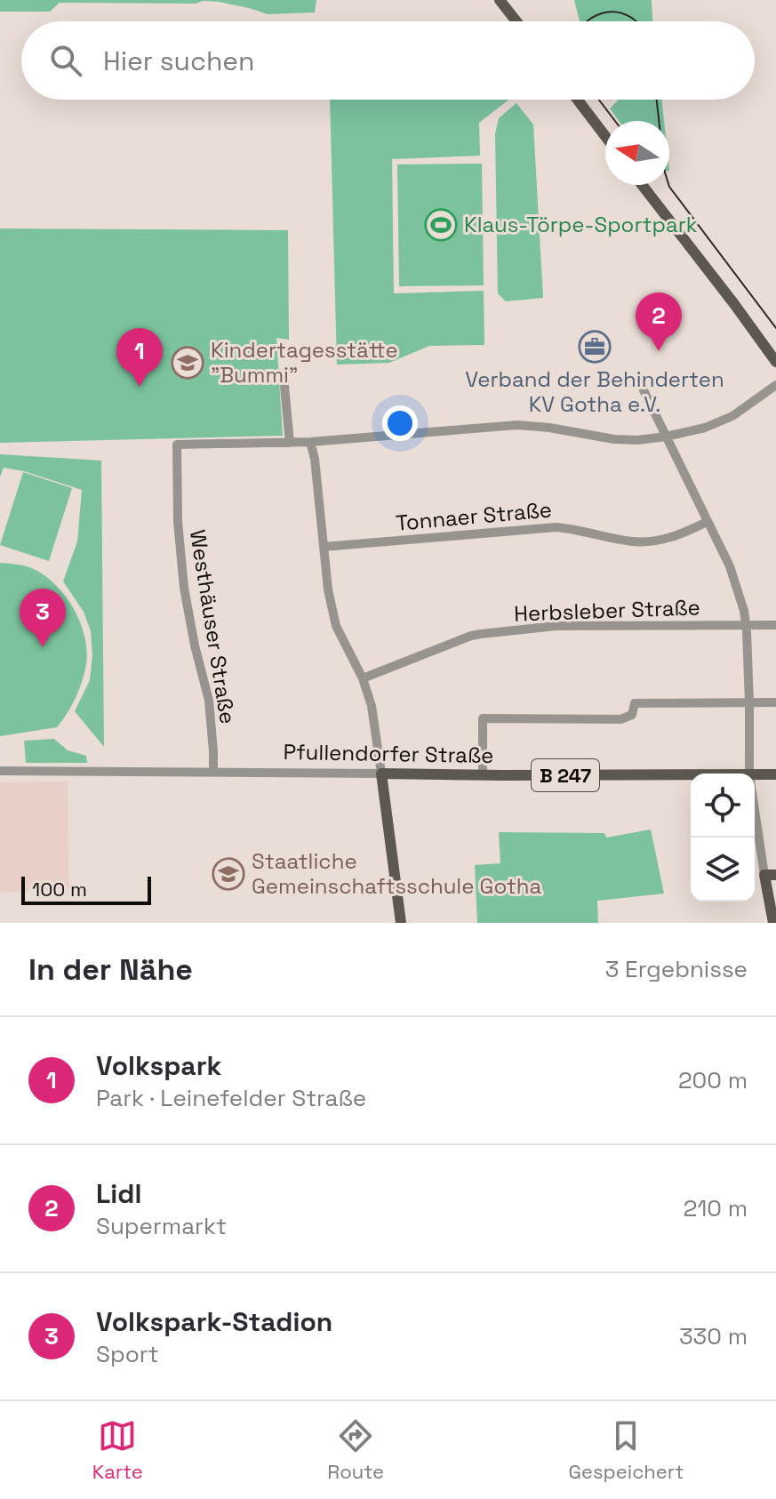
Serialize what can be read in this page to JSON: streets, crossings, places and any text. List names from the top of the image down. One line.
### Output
{"streets":{"main road":["Pfullendorfer Straße","B 247"],"street":["Tonnaer Straße","Herbsleber Straße","Westhäuser Straße"]},"crossings":[["Westhäuser Straße","Pfullendorfer Straße"]],"places":{"sports":["Klaus-Törpe-Sportpark"],"office":["Verband der Behinderten KV Gotha e.V."],"school or university":["Kindertagesstätte \"Bummi\"","Staatliche Gemeinschaftsschule Gotha"]},"scale_bar":"100 m","north":"left","page":{"search":"Hier suchen","pins":["2","1","3"],"scale":"100 m","heading":["In der Nähe","3 Ergebnisse"],"list":[{"mark":"1","name":"Volkspark","note":"Park · Leinefelder Straße","value":"200 m"},{"mark":"2","name":"Lidl","note":"Supermarkt","value":"210 m"},{"mark":"3","name":"Volkspark-Stadion","note":"Sport","value":"330 m"}],"nav":["Karte","Route","Gespeichert"]}}
